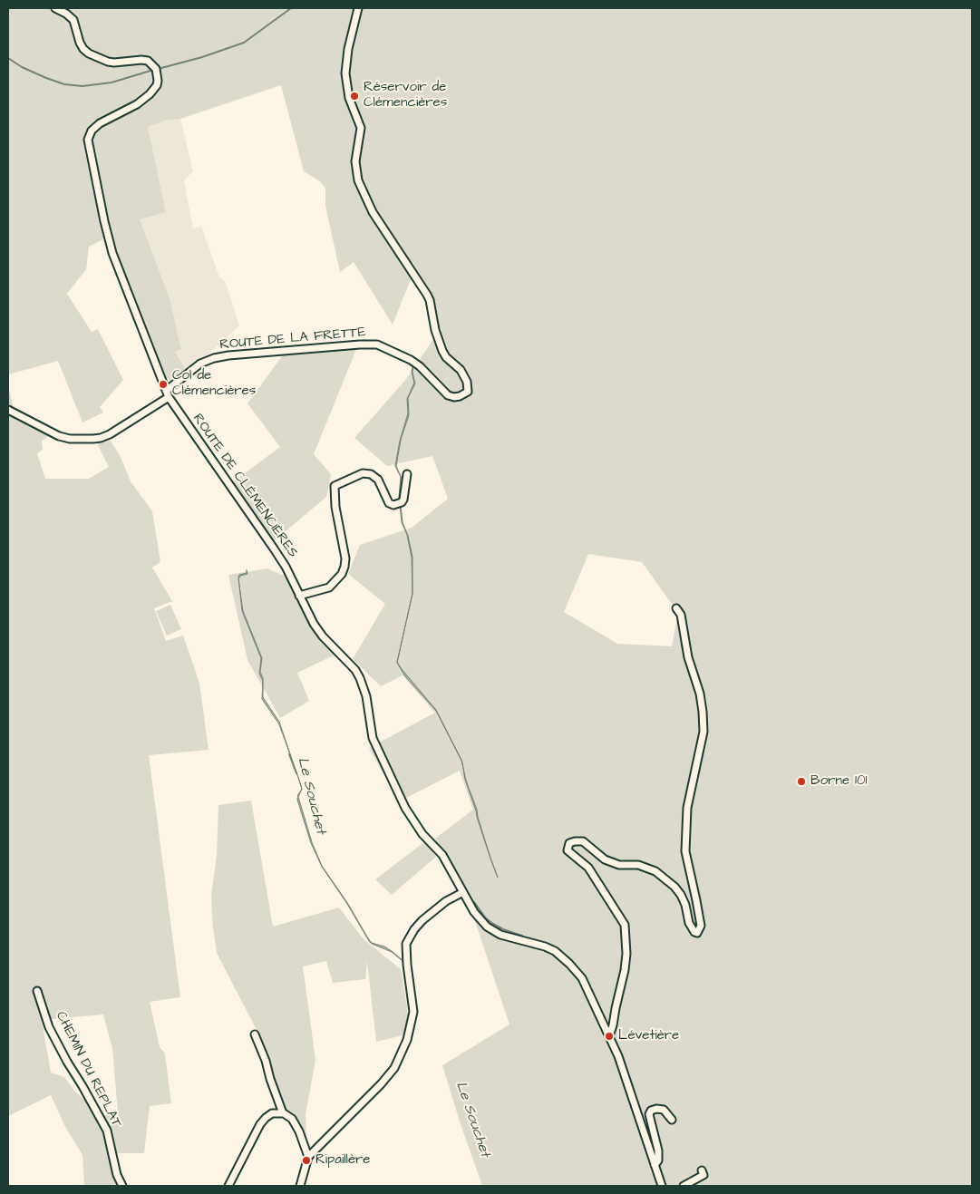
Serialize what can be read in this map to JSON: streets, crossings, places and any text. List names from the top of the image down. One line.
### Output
{"streets":{"street":["ROUTE DE LA FRETTE","ROUTE DE CLÉMENCIÈRES","CHEMIN DU REPLAT"]},"crossings":[["ROUTE DE LA FRETTE","ROUTE DE CLÉMENCIÈRES"]],"water":["Le Souchet"],"places":["Réservoir de Clémencières","Col de Clémencières","Borne 101","Lévetière","Ripaillère"]}
